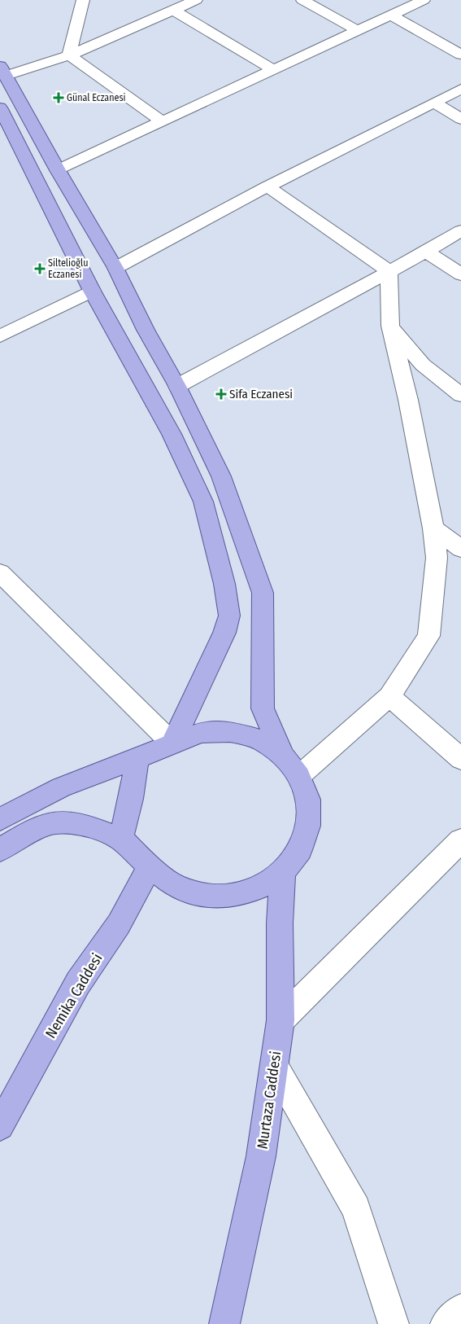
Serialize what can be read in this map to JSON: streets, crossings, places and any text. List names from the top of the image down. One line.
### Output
{"streets":{"main road":["Nemika Caddesi","Murtaza Caddesi"]},"places":{"health":["Günal Eczanesi","Siltelioğlu Eczanesi","Sifa Eczanesi"]}}
